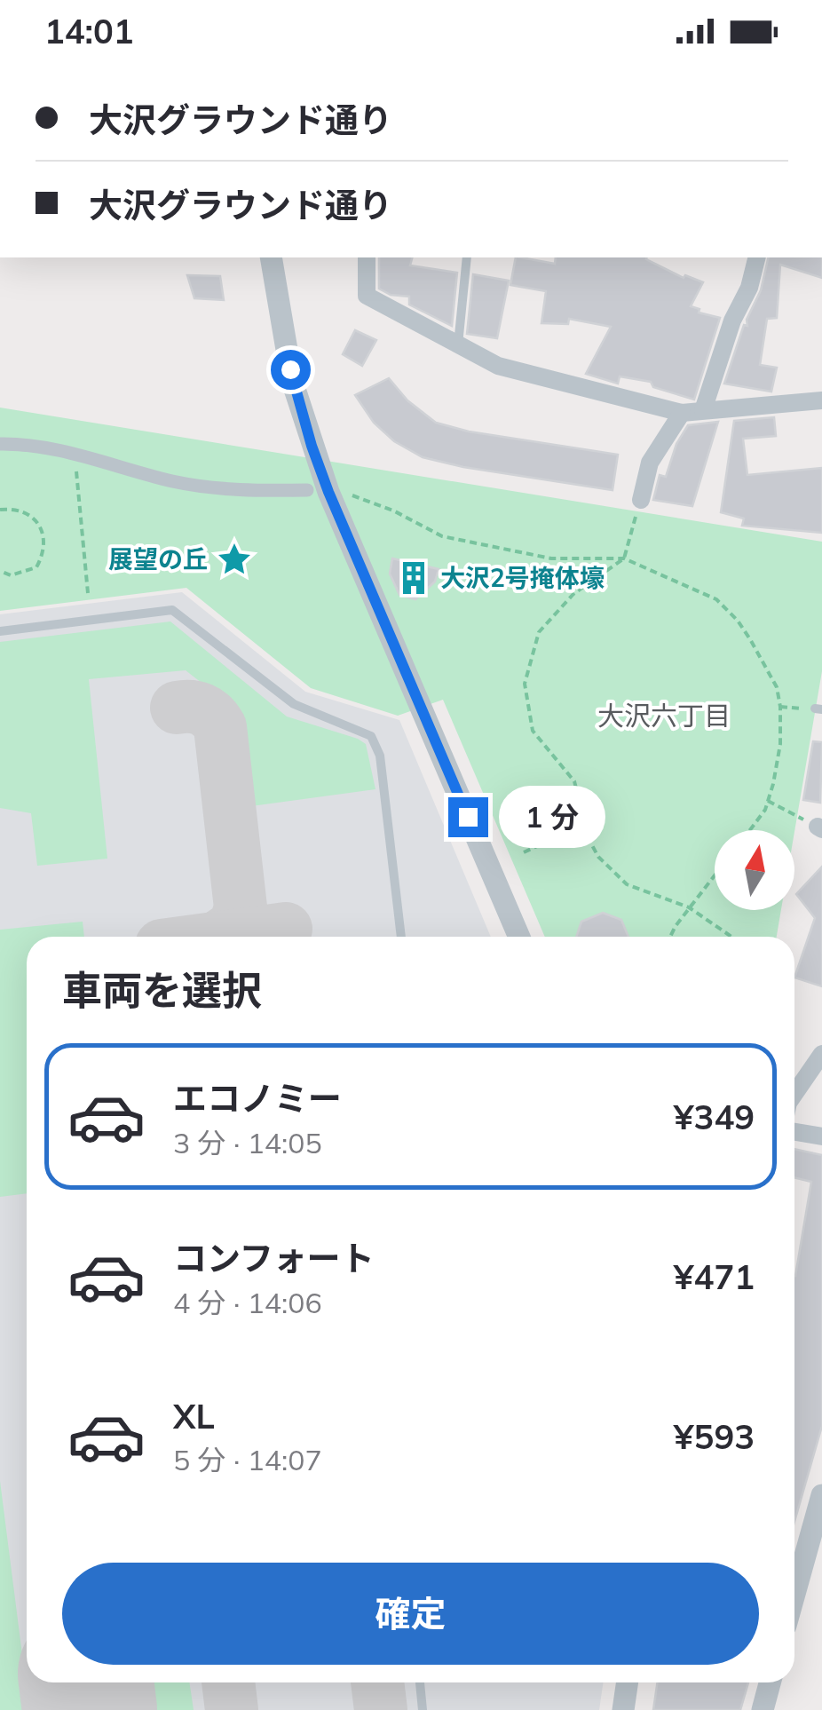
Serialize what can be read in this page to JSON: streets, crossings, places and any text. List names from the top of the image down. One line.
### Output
{"districts":["大沢六丁目"],"places":{"place":["展望の丘"],"building":["大沢2号掩体壕"]},"north":"top","page":{"status":"14:01","banner":["大沢グラウンド通り","大沢グラウンド通り"],"bubble":"1 分","heading":"車両を選択","list":[{"name":"エコノミー","note":"3 分 · 14:05","value":"¥349"},{"name":"コンフォート","note":"4 分 · 14:06","value":"¥471"},{"name":"XL","note":"5 分 · 14:07","value":"¥593"}],"buttons":"確定"}}
